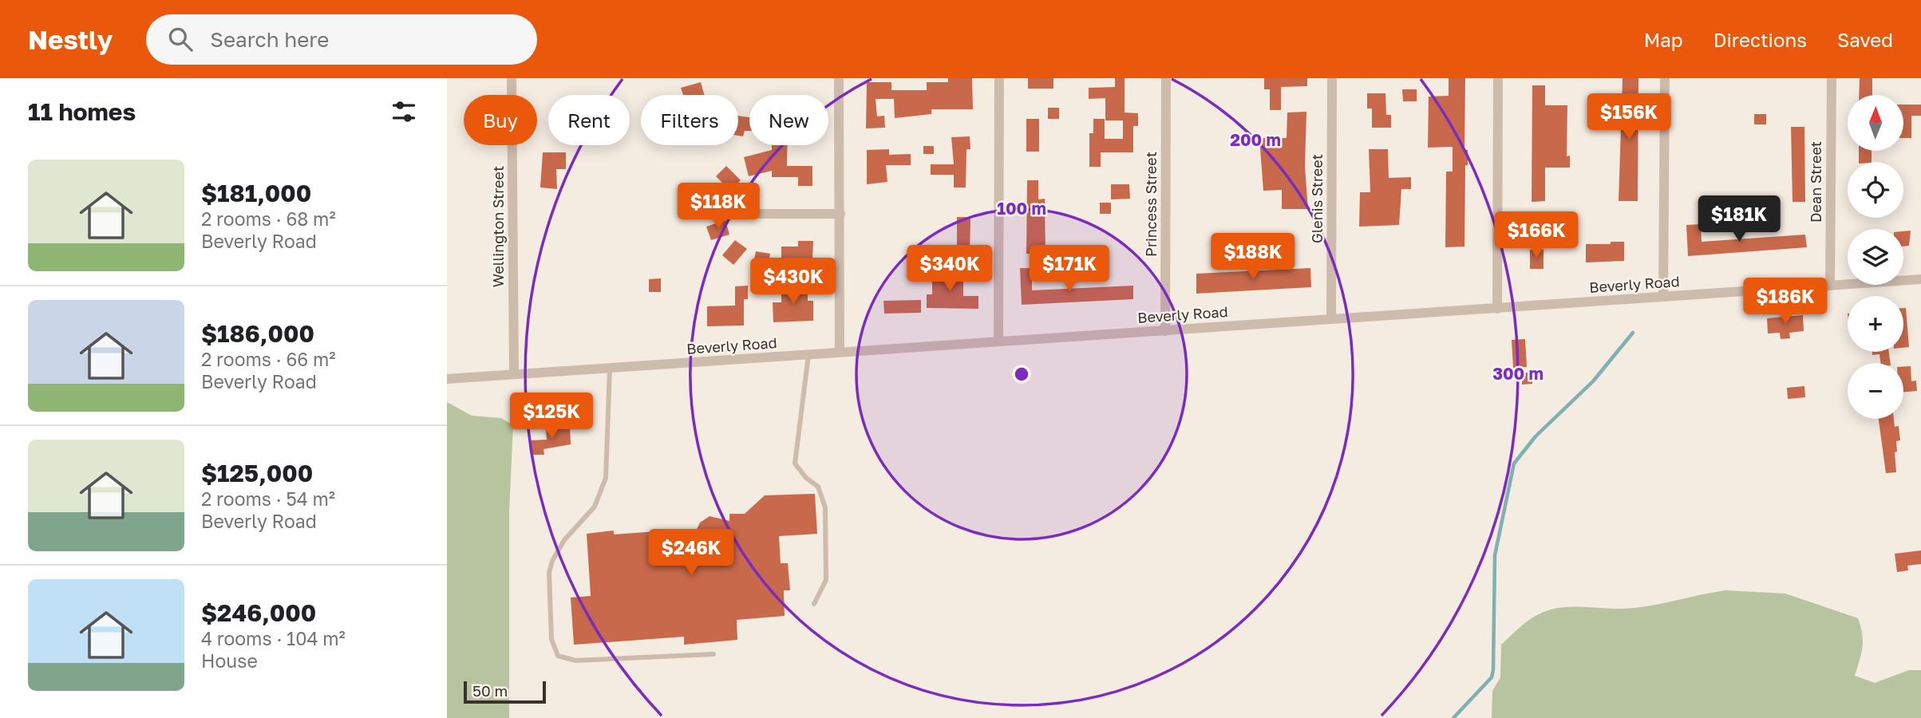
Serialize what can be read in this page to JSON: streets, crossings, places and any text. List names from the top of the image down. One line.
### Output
{"streets":{"street":["Dean Street","Glenis Street","Princess Street","Wellington Street","Beverly Road"]},"crossings":[["Dean Street","Beverly Road"],["Glenis Street","Beverly Road"],["Princess Street","Beverly Road"],["Wellington Street","Beverly Road"]],"scale_bar":"50 m","north":"top","page":{"header":"Nestly","search":"Search here","nav":["Map","Directions","Saved"],"heading":"11 homes","price":["$156K","$118K","$181K","$166K","$188K","$340K","$171K","$430K","$186K","$125K","$246K"],"map_buttons":["+","−"],"chip":["Buy","Rent","Filters","New"],"list":[{"name":"$181,000","note":"2 rooms · 68 m² · Beverly Road"},{"name":"$186,000","note":"2 rooms · 66 m² · Beverly Road"},{"name":"$125,000","note":"2 rooms · 54 m² · Beverly Road"},{"name":"$246,000","note":"4 rooms · 104 m² · House"}],"scale":"50 m"},"rings":["200 m","100 m","300 m"]}
